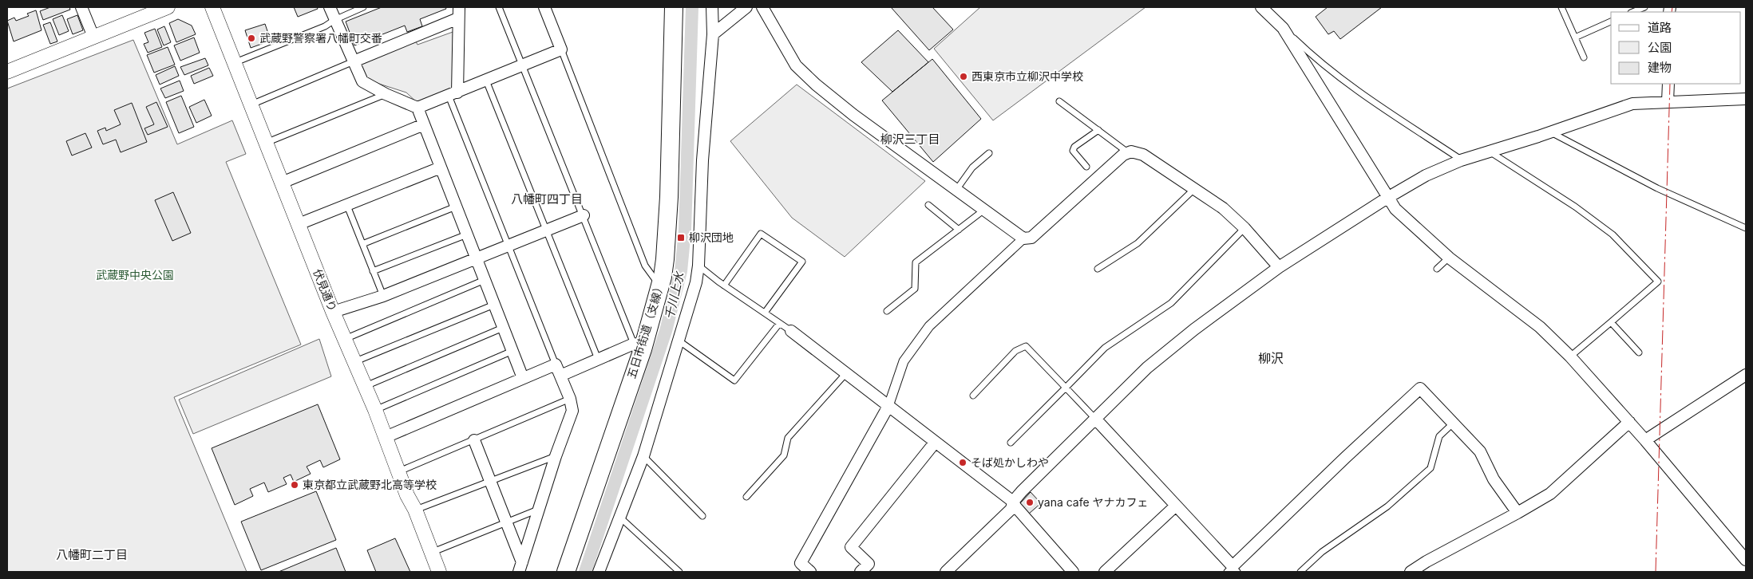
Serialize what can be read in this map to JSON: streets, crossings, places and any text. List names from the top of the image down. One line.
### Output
{"streets":{"main road":["五日市街道（支線）"],"street":["伏見通り"]},"districts":["柳沢三丁目","八幡町四丁目","柳沢","八幡町二丁目"],"water":["千川上水"],"parks":["武蔵野中央公園"],"places":{"other":["武蔵野警察署八幡町交番","西東京市立柳沢中学校","そば処かしわや","東京都立武蔵野北高等学校","yana cafe ヤナカフェ"],"transit":["柳沢団地"]},"legend":["道路","公園","建物"]}
